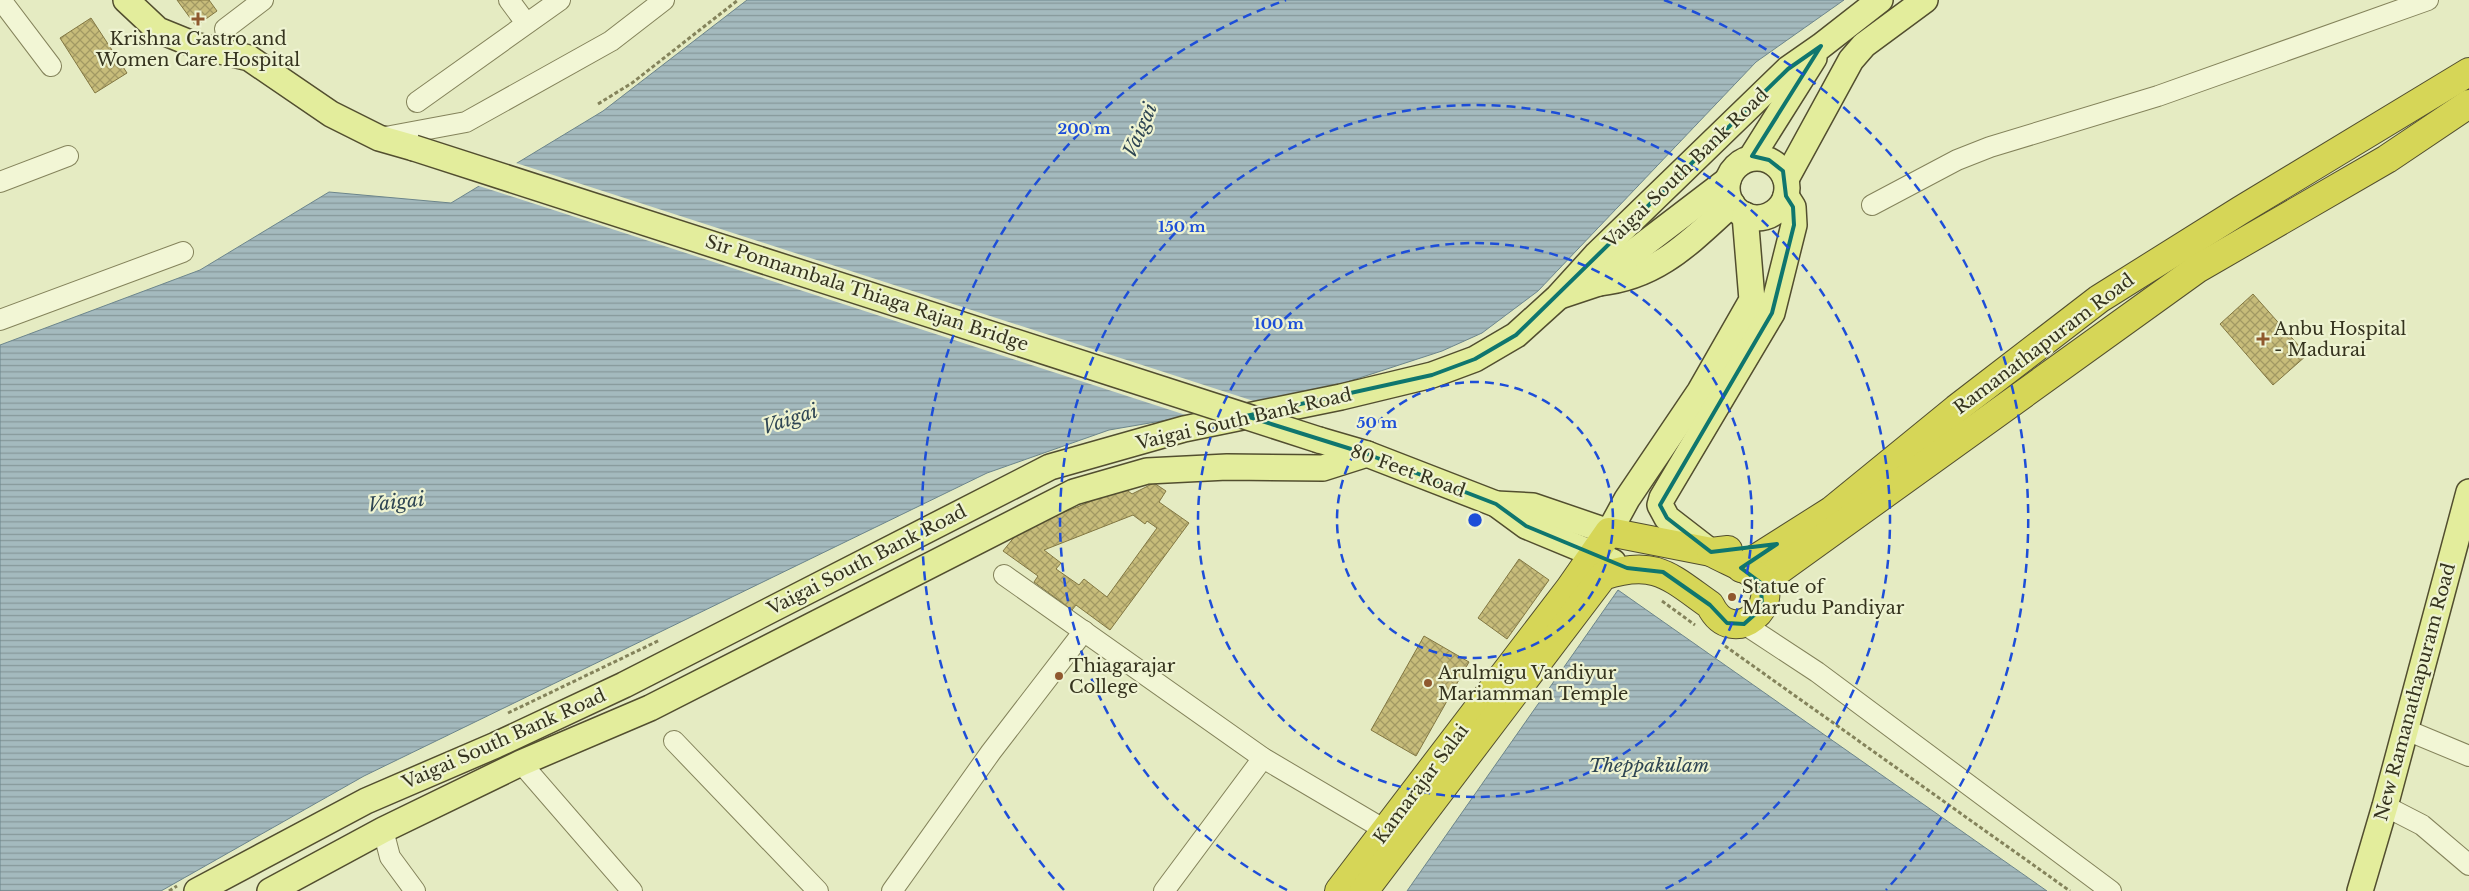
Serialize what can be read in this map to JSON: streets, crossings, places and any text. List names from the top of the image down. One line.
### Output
{"streets":{"highway":["Ramanathapuram Road","Kamarajar Salai"],"main road":["Vaigai South Bank Road","Sir Ponnambala Thiaga Rajan Bridge","80 Feet Road","New Ramanathapuram Road"]},"crossings":[["Vaigai South Bank Road","80 Feet Road"],["Sir Ponnambala Thiaga Rajan Bridge","80 Feet Road"],["Ramanathapuram Road","80 Feet Road"],["Ramanathapuram Road","Kamarajar Salai"],["80 Feet Road","Kamarajar Salai"]],"water":["Vaigai","Theppakulam"],"places":{"health":["Krishna Gastro and Women Care Hospital","Anbu Hospital - Madurai"],"other":["Statue of Marudu Pandiyar","Thiagarajar College","Arulmigu Vandiyur Mariamman Temple"]},"rings":["200 m","150 m","100 m","50 m"]}
